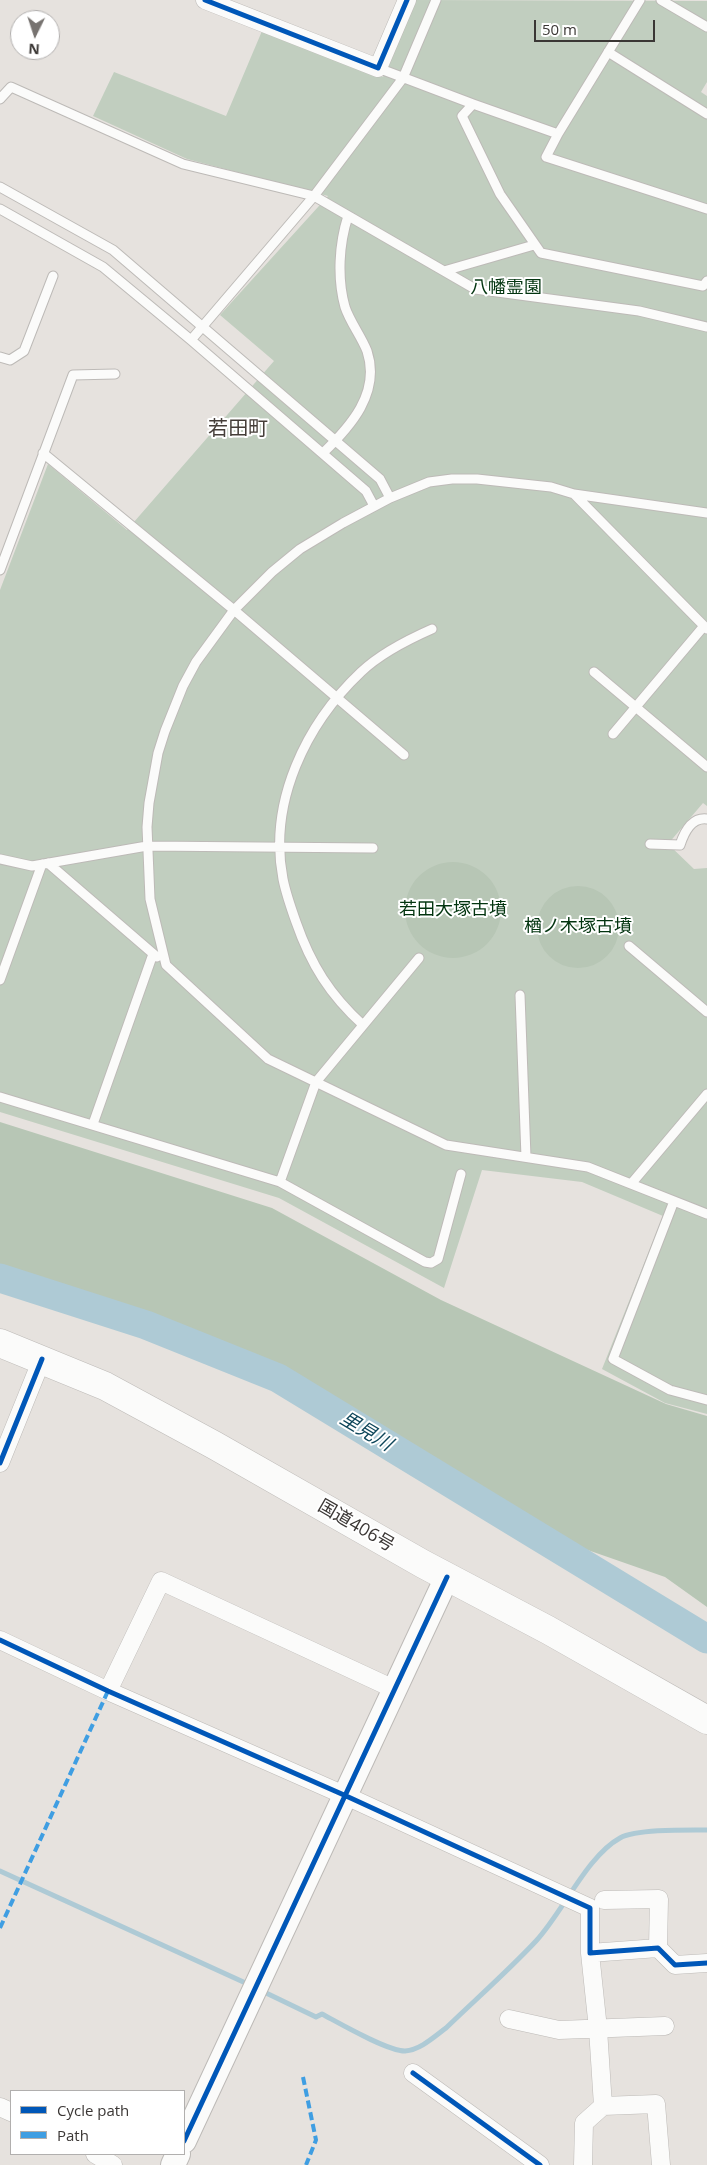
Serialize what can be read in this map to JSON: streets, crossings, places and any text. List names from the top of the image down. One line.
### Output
{"streets":{"highway":["国道406号"]},"districts":["若田町"],"water":["里見川"],"parks":["八幡霊園","若田大塚古墳","楢ノ木塚古墳"],"legend":["Cycle path","Path"],"scale_bar":"50 m","north":"bottom"}
